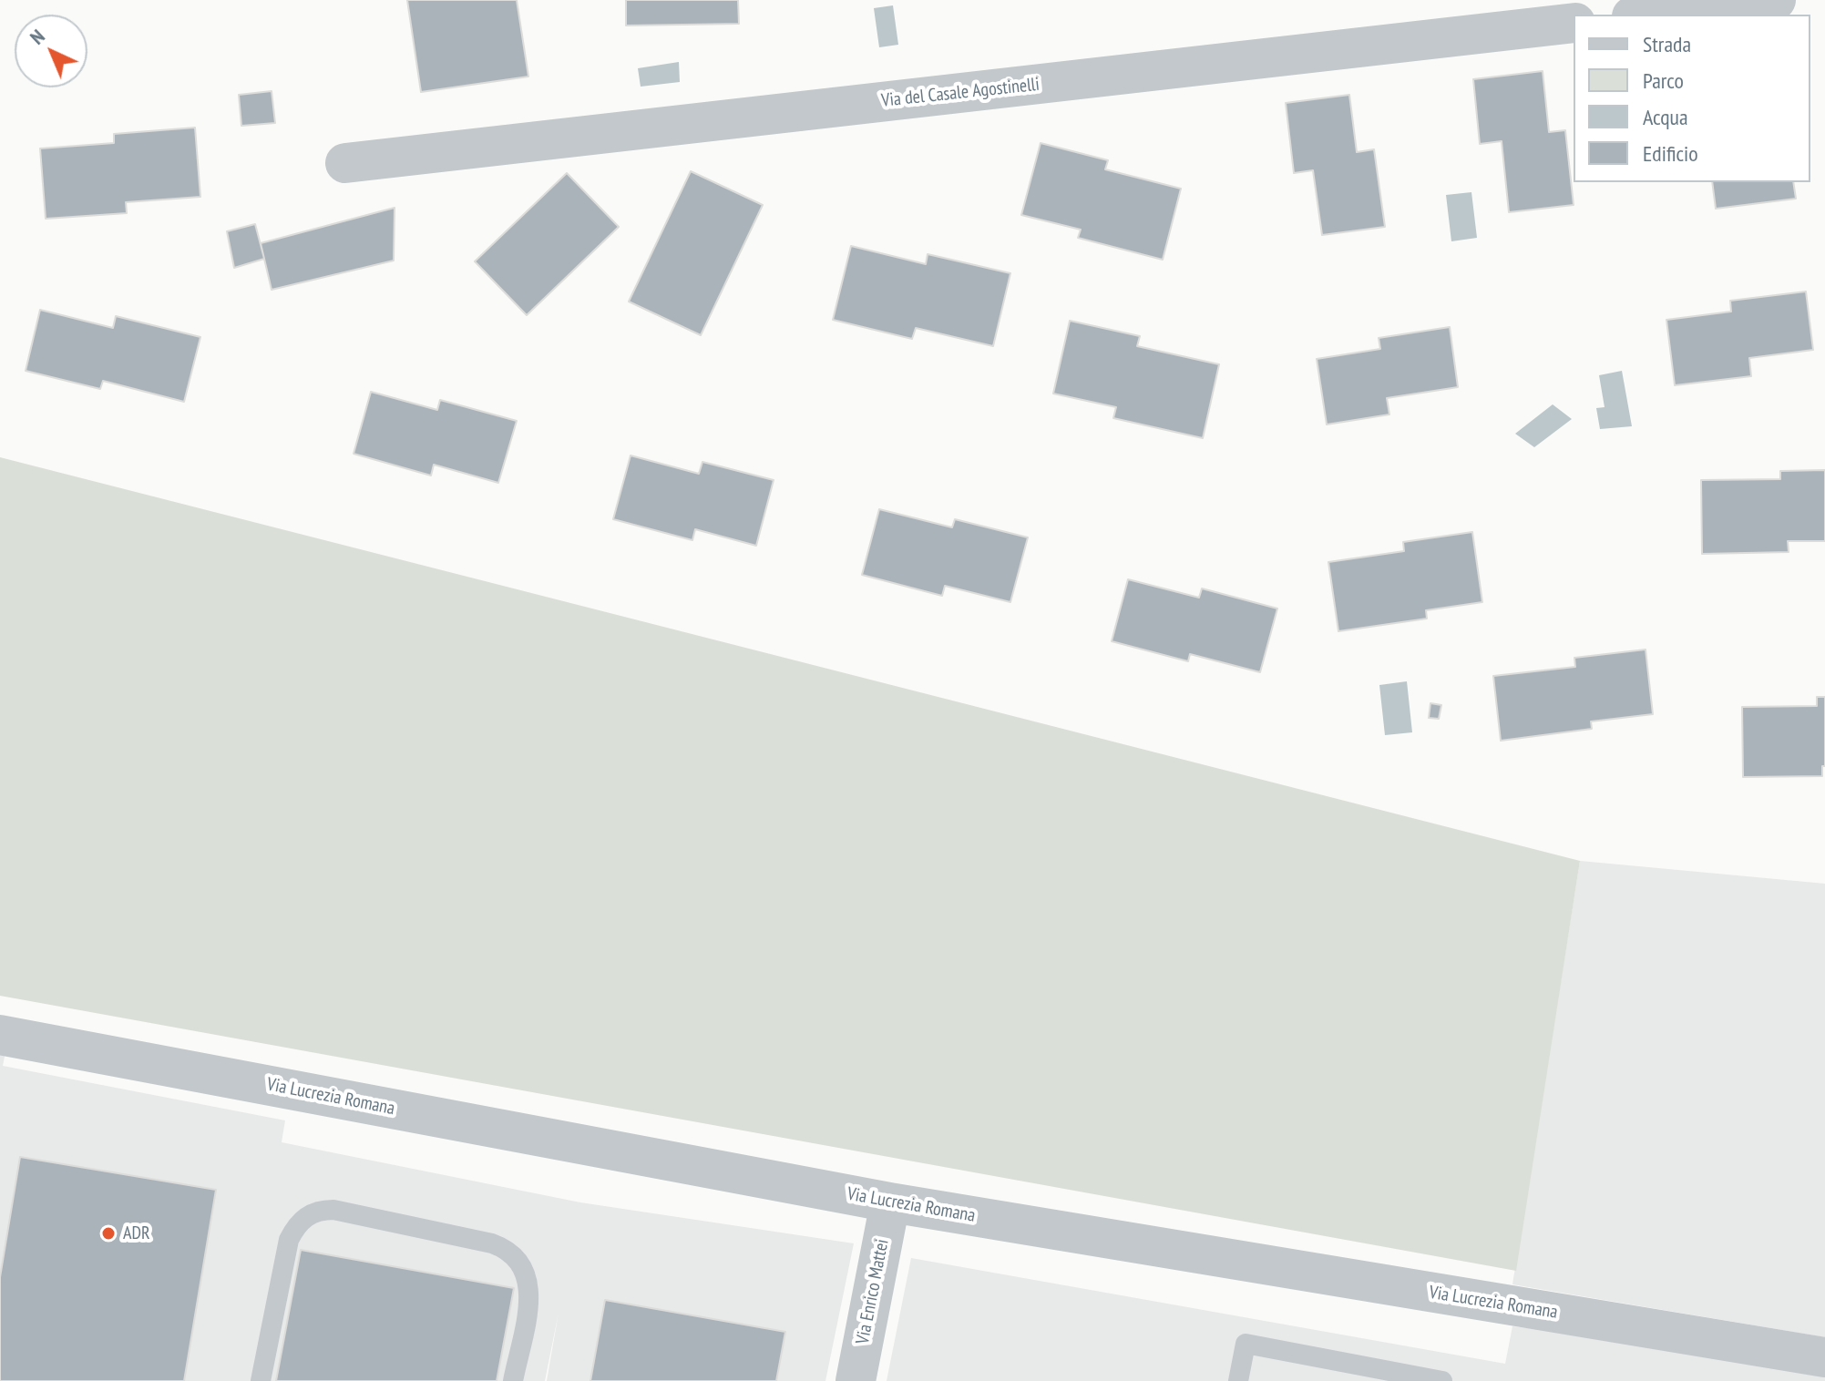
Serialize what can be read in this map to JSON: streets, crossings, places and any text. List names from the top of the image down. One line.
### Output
{"streets":{"street":["Via del Casale Agostinelli","Via Lucrezia Romana","Via Enrico Mattei"]},"crossings":[["Via Lucrezia Romana","Via Enrico Mattei"]],"places":["ADR"],"legend":["Strada","Parco","Acqua","Edificio"],"north":"top left"}
